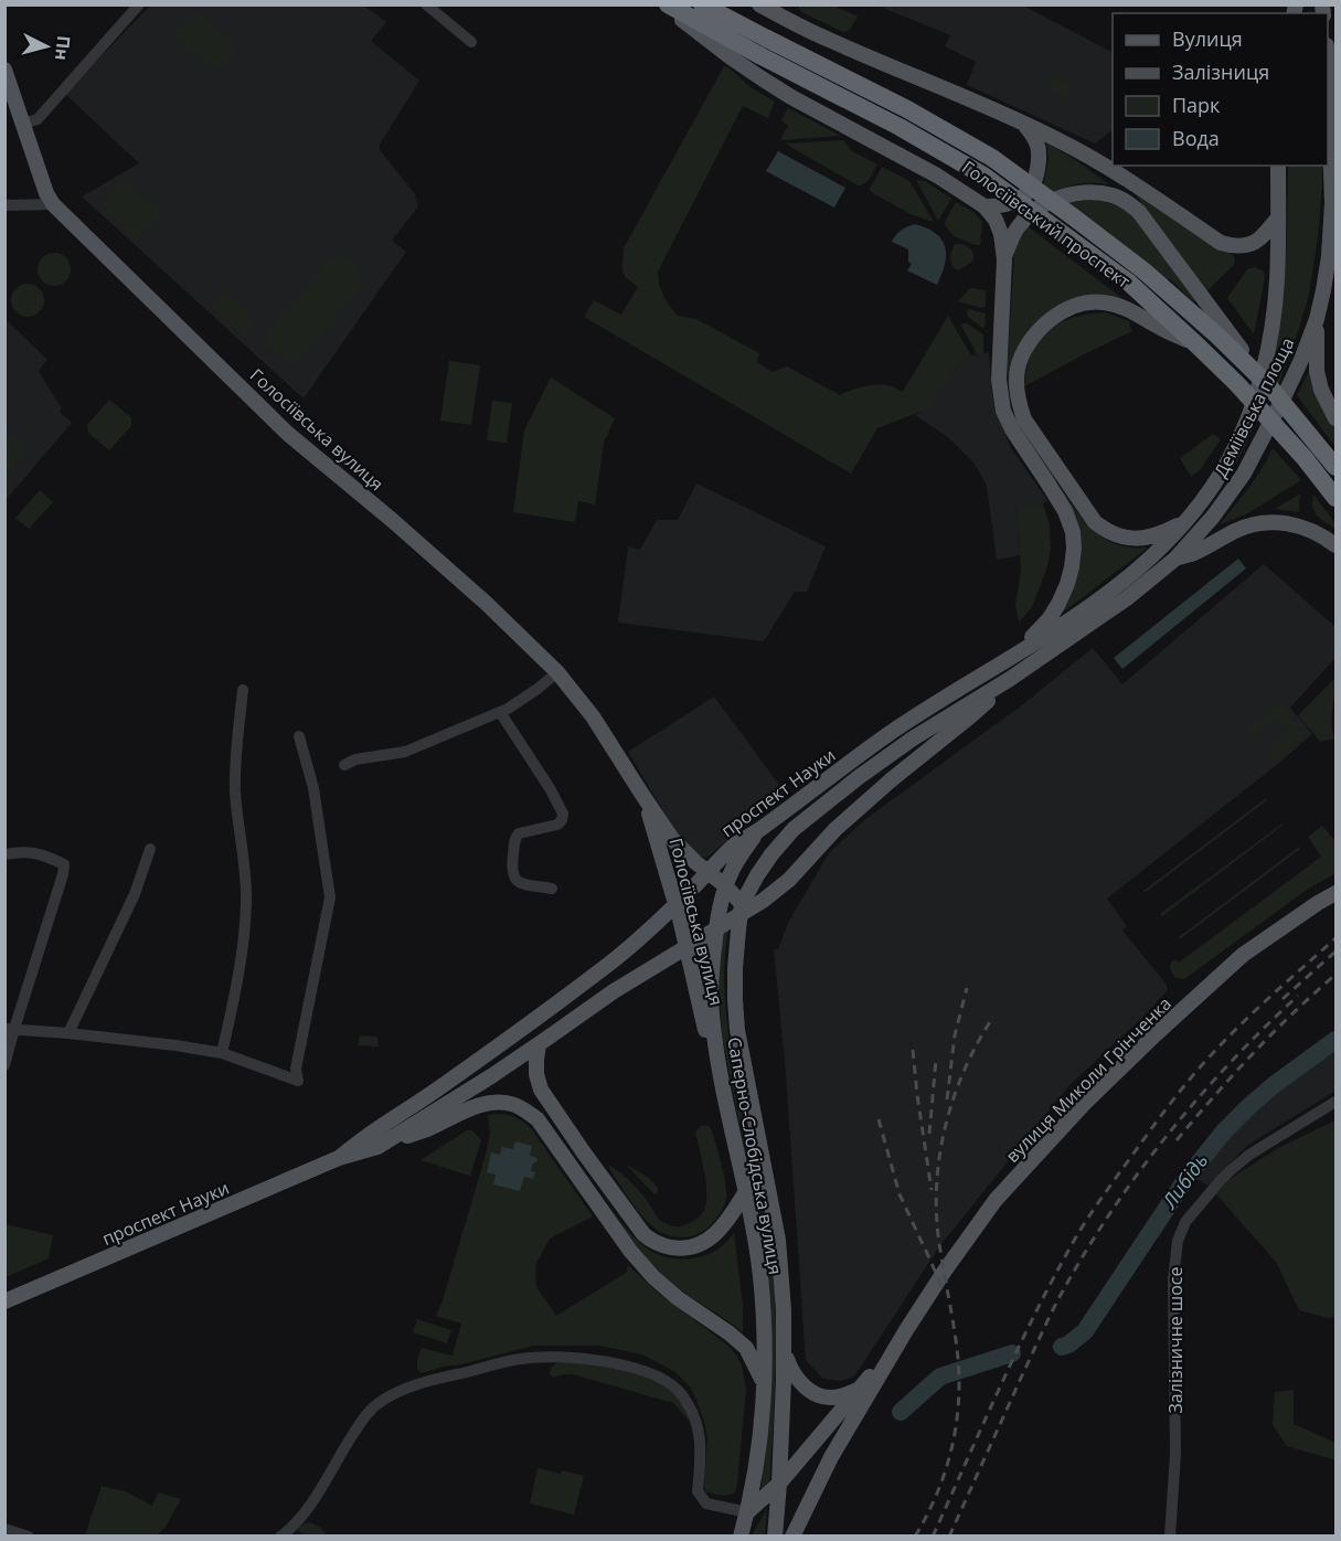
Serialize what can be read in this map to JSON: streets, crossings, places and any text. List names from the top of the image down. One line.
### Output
{"streets":{"highway":["Голосіївський проспект"],"main road":["Деміївська площа","Голосіївська вулиця","проспект Науки","вулиця Миколи Грінченка","Саперно-Слобідська вулиця"],"street":["Залізничне шосе"]},"crossings":[["Деміївська площа","проспект Науки"],["Голосіївська вулиця","проспект Науки"],["Голосіївська вулиця","Саперно-Слобідська вулиця"],["проспект Науки","Саперно-Слобідська вулиця"],["вулиця Миколи Грінченка","Саперно-Слобідська вулиця"]],"water":["Либідь"],"legend":["Вулиця","Залізниця","Парк","Вода"],"north":"right"}
